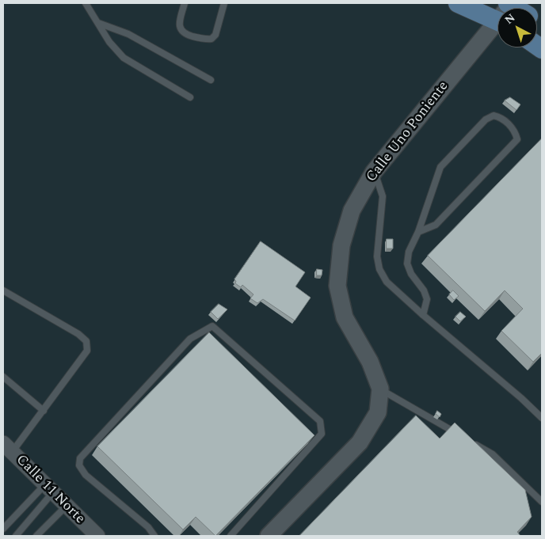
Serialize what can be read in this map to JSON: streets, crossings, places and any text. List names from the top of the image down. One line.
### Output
{"streets":{"main road":["Calle Uno Poniente"],"street":["Calle 11 Norte"]},"north":"top left"}
